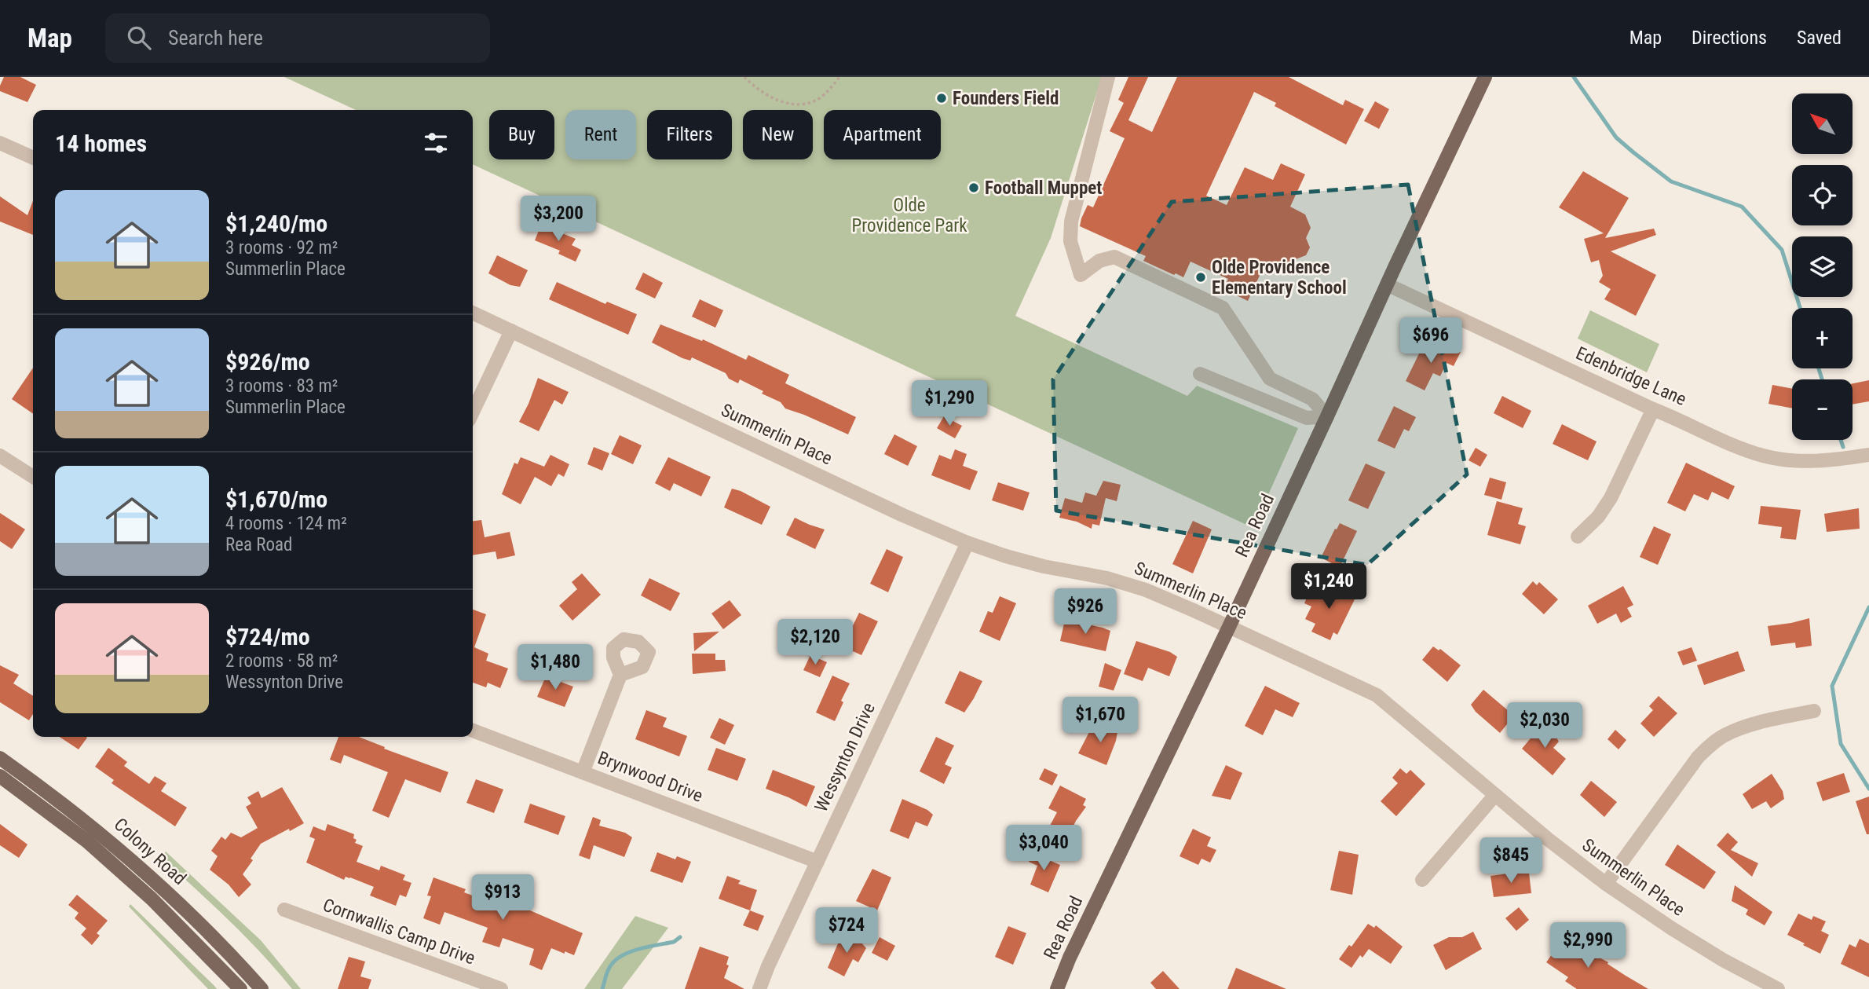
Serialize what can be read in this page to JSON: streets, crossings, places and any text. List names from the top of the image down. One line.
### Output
{"streets":{"main road":["Rea Road","Colony Road"],"street":["Edenbridge Lane","Summerlin Place","Wessynton Drive","Brynwood Drive","Cornwallis Camp Drive"]},"crossings":[["Edenbridge Lane","Rea Road"],["Summerlin Place","Rea Road"],["Summerlin Place","Wessynton Drive"],["Wessynton Drive","Brynwood Drive"]],"parks":["Olde Providence Park"],"places":["Founders Field","Football Muppet","Olde Providence Elementary School"],"north":"top left","page":{"header":"Map","search":"Search here","nav":["Map","Directions","Saved"],"map_buttons":["+","−"],"chip":["Buy","Rent","Filters","New","Apartment"],"heading":"14 homes","list":[{"name":"$1,240/mo","note":"3 rooms · 92 m² · Summerlin Place"},{"name":"$926/mo","note":"3 rooms · 83 m² · Summerlin Place"},{"name":"$1,670/mo","note":"4 rooms · 124 m² · Rea Road"},{"name":"$724/mo","note":"2 rooms · 58 m² · Wessynton Drive"}],"price":["$3,200","$696","$1,290","$1,240","$926","$2,120","$1,480","$1,670","$2,030","$3,040","$845","$913","$724","$2,990"]}}
